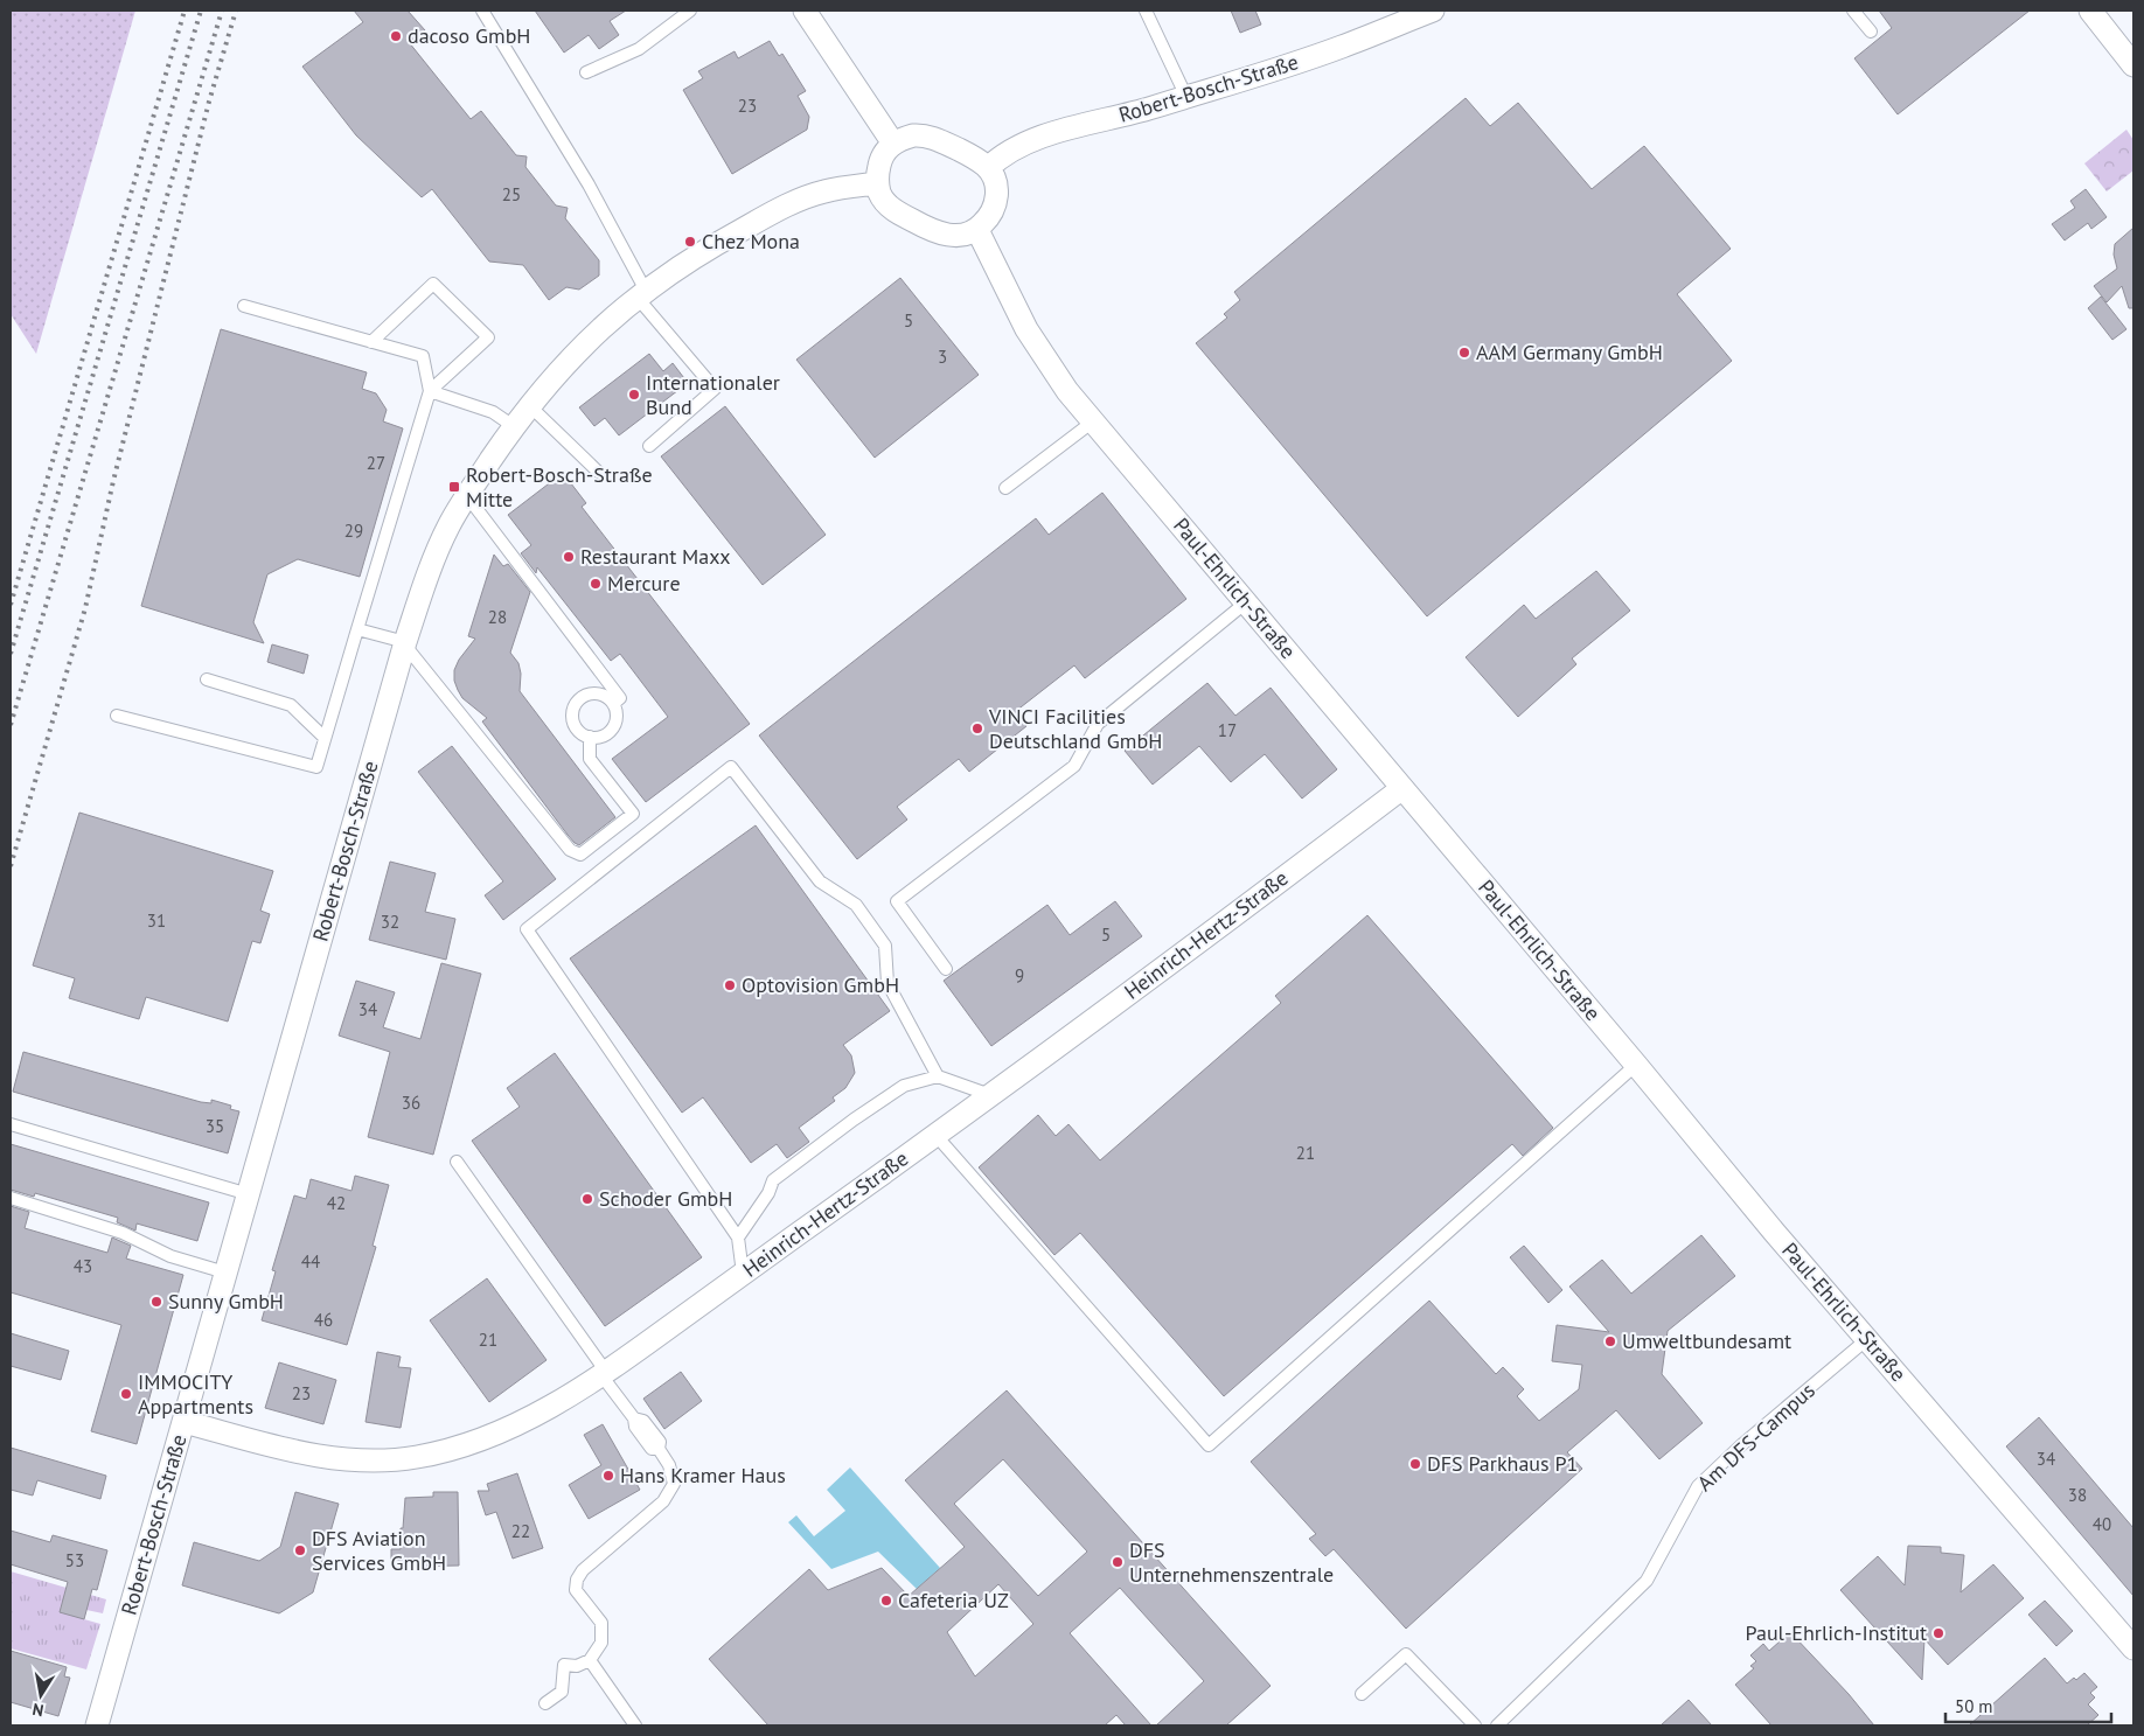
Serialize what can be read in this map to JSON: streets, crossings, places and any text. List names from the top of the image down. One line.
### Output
{"streets":{"street":["Robert-Bosch-Straße","Paul-Ehrlich-Straße","Heinrich-Hertz-Straße"],"lane":["Am DFS-Campus"]},"crossings":[["Robert-Bosch-Straße","Paul-Ehrlich-Straße"],["Robert-Bosch-Straße","Heinrich-Hertz-Straße"],["Paul-Ehrlich-Straße","Heinrich-Hertz-Straße"],["Paul-Ehrlich-Straße","Am DFS-Campus"]],"places":{"other":["dacoso GmbH","Chez Mona","AAM Germany GmbH","Internationaler Bund","Restaurant Maxx","Mercure","VINCI Facilities Deutschland GmbH","Optovision GmbH","Schoder GmbH","Sunny GmbH","Umweltbundesamt","IMMOCITY Appartments","DFS Parkhaus P1","Hans Kramer Haus","DFS Aviation Services GmbH","DFS Unternehmenszentrale","Cafeteria UZ","Paul-Ehrlich-Institut"],"transit":["Robert-Bosch-Straße Mitte"]},"house_numbers":["23","25","5","3","27","29","28","17","31","32","5","9","34","36","35","21","42","44","43","46","21","23","34","38","40","22","53"],"scale_bar":"50 m","north":"bottom"}
